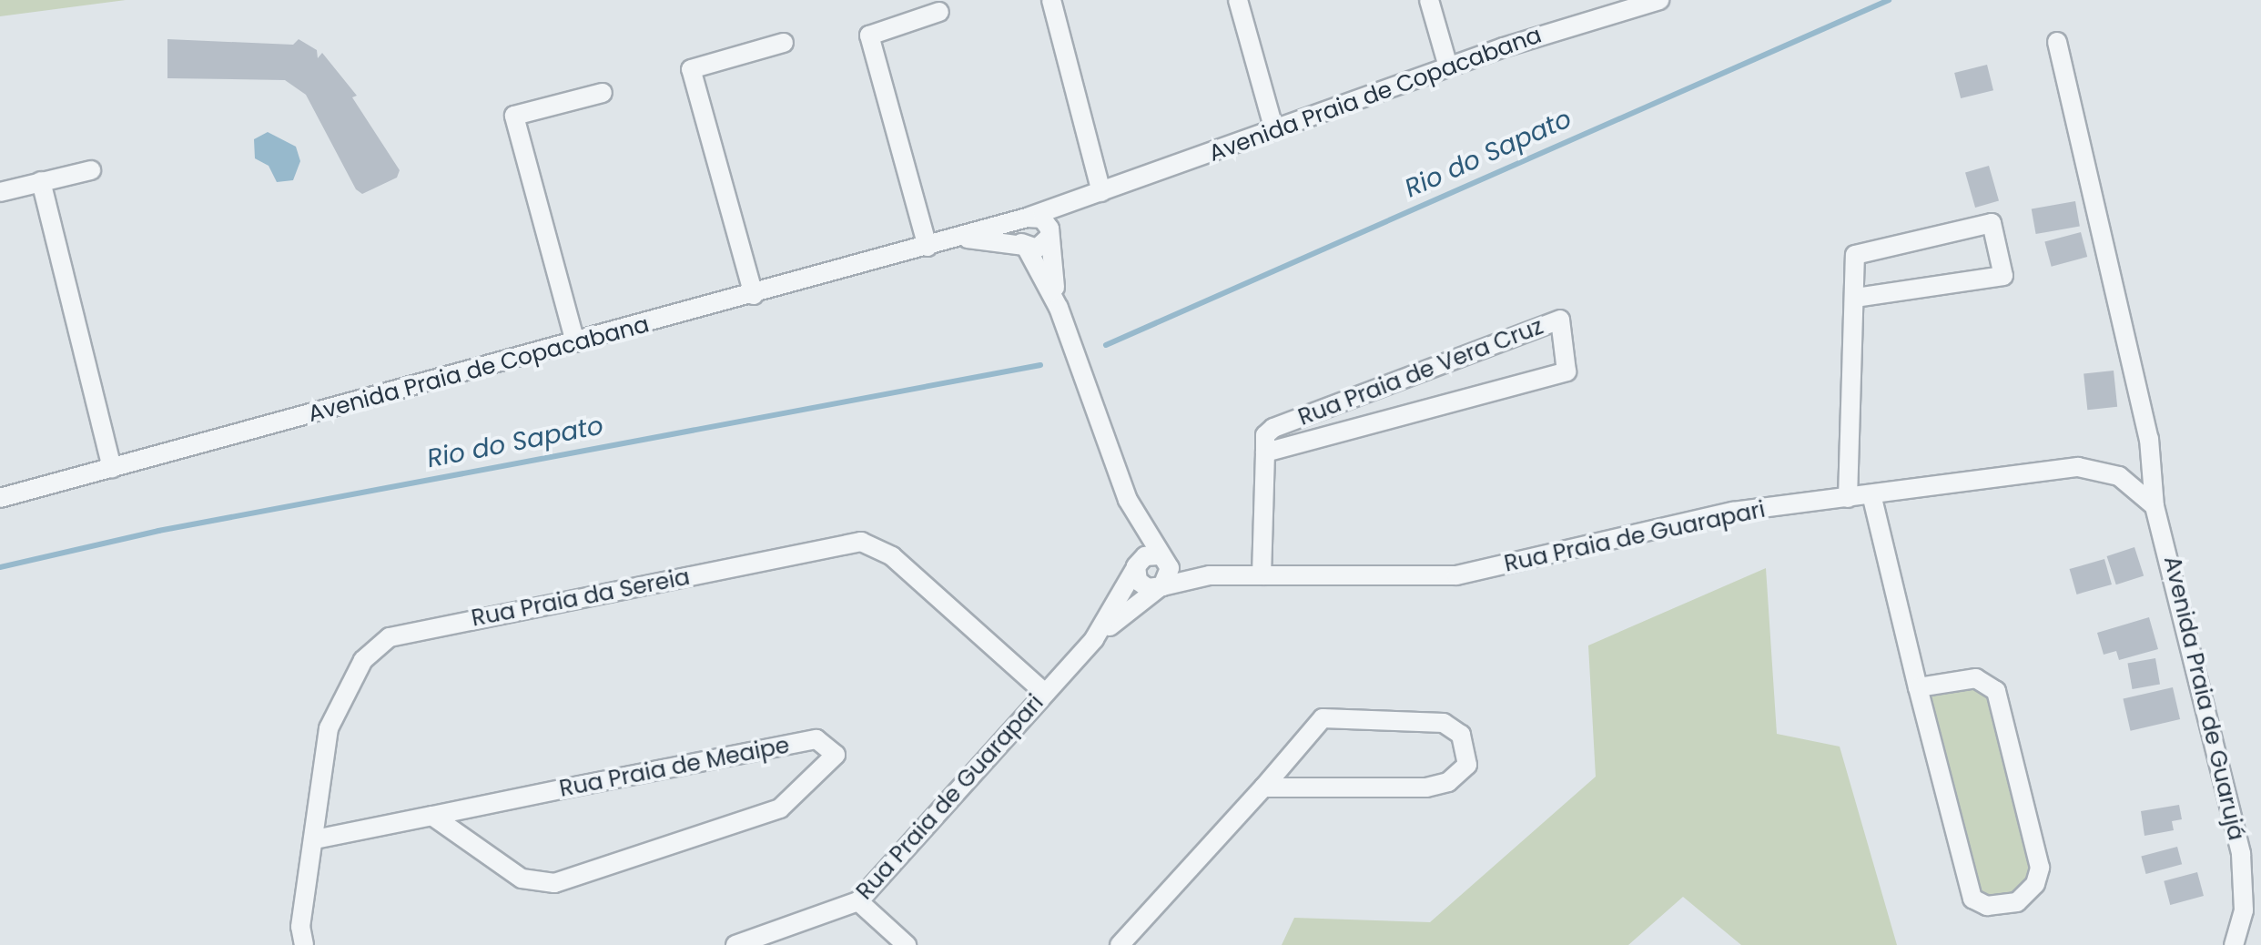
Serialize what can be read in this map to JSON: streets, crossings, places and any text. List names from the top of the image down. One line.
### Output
{"streets":{"street":["Avenida Praia de Copacabana","Rua Praia de Vera Cruz","Rua Praia de Guarapari","Rua Praia da Sereia","Avenida Praia de Guarujá","Rua Praia de Meaipe"]},"crossings":[["Rua Praia de Guarapari","Rua Praia da Sereia"],["Rua Praia de Guarapari","Avenida Praia de Guarujá"],["Rua Praia da Sereia","Rua Praia de Meaipe"]],"water":["Rio do Sapato"]}
